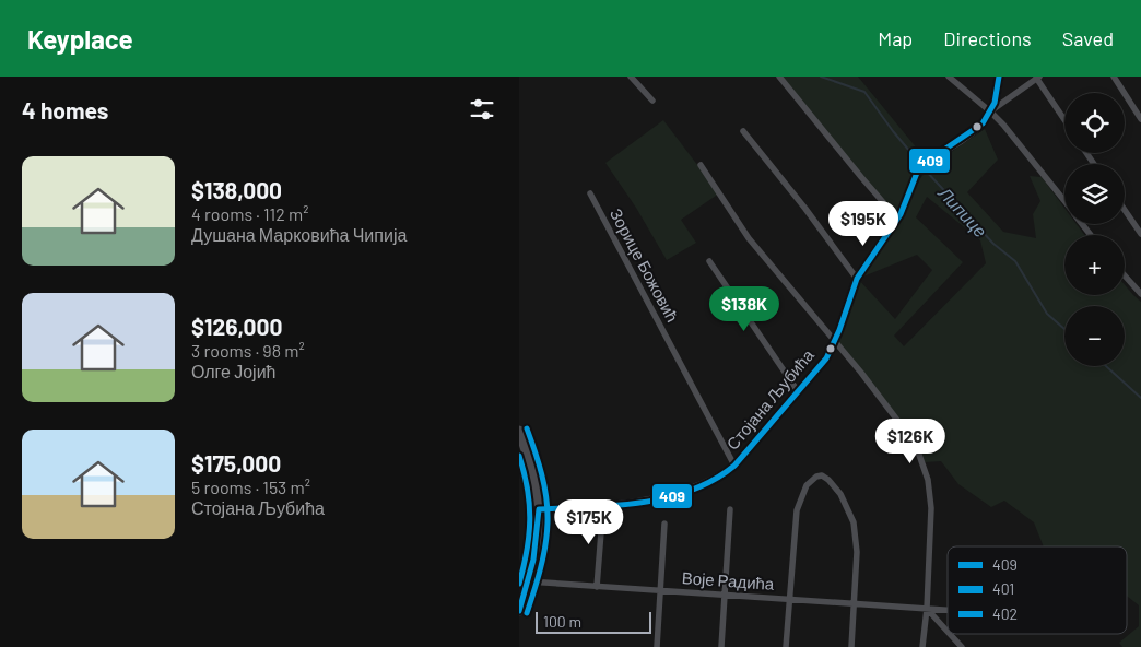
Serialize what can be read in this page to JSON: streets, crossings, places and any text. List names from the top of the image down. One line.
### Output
{"streets":{"street":["Зорице Божовић","Стојана Љубића","Воје Радића"]},"crossings":[["Зорице Божовић","Стојана Љубића"]],"water":["Липице"],"lines":["transit line 409","transit line 402","transit line 401"],"legend":["409","401","402"],"scale_bar":"100 m","page":{"header":"Keyplace","nav":["Map","Directions","Saved"],"heading":"4 homes","map_buttons":["+","−"],"list":[{"name":"$138,000","note":"4 rooms · 112 m² · Душана Марковића Чипија"},{"name":"$126,000","note":"3 rooms · 98 m² · Олге Јојић"},{"name":"$175,000","note":"5 rooms · 153 m² · Стојана Љубића"}],"price":["$195K","$138K","$126K","$175K"],"scale":"100 m"}}
